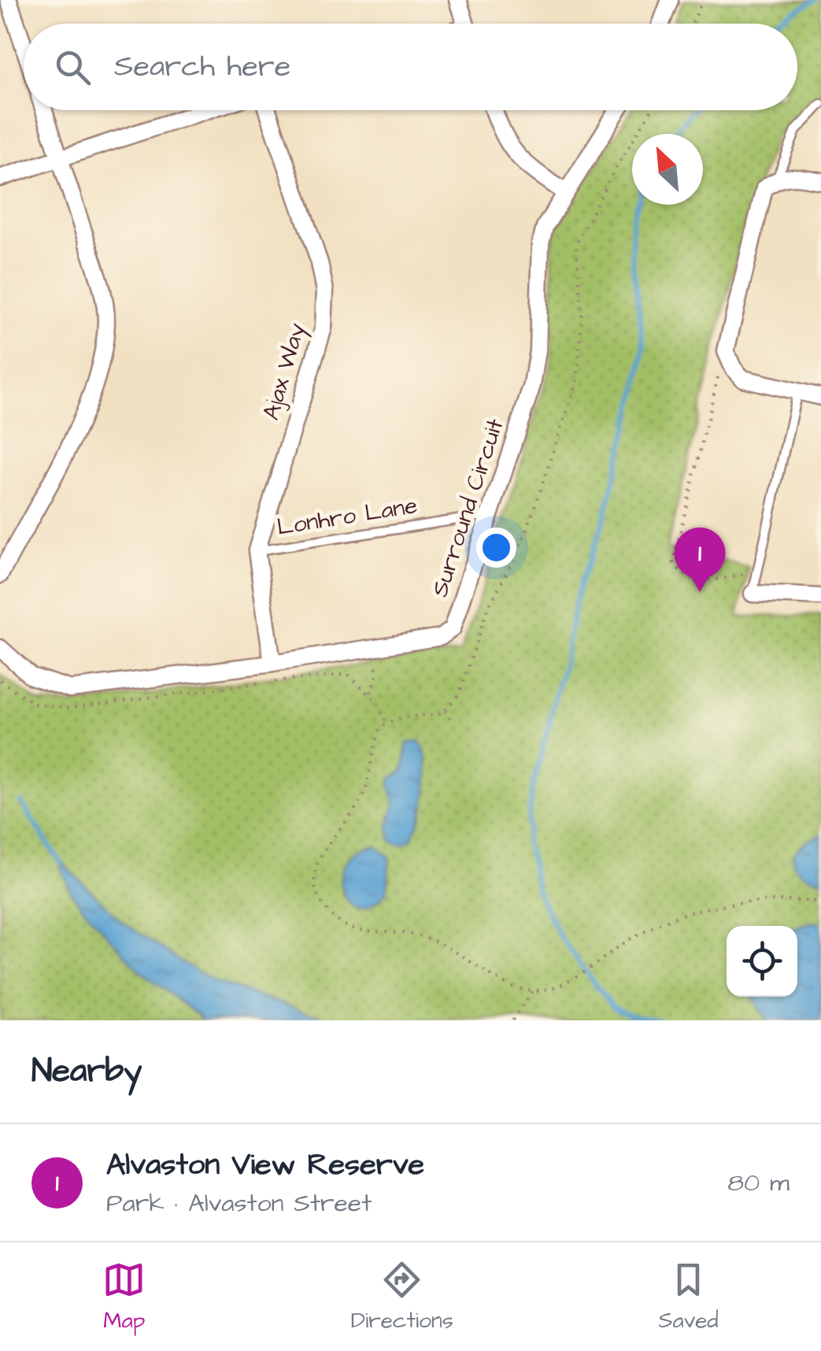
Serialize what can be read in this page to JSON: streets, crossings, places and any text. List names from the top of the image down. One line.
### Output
{"streets":{"street":["Ajax Way","Surround Circuit"],"lane":["Lonhro Lane"]},"crossings":[["Ajax Way","Surround Circuit"],["Ajax Way","Lonhro Lane"],["Surround Circuit","Lonhro Lane"]],"north":"top left","page":{"search":"Search here","pins":"1","heading":"Nearby","list":[{"mark":"1","name":"Alvaston View Reserve","note":"Park · Alvaston Street","value":"80 m"}],"nav":["Map","Directions","Saved"]}}
